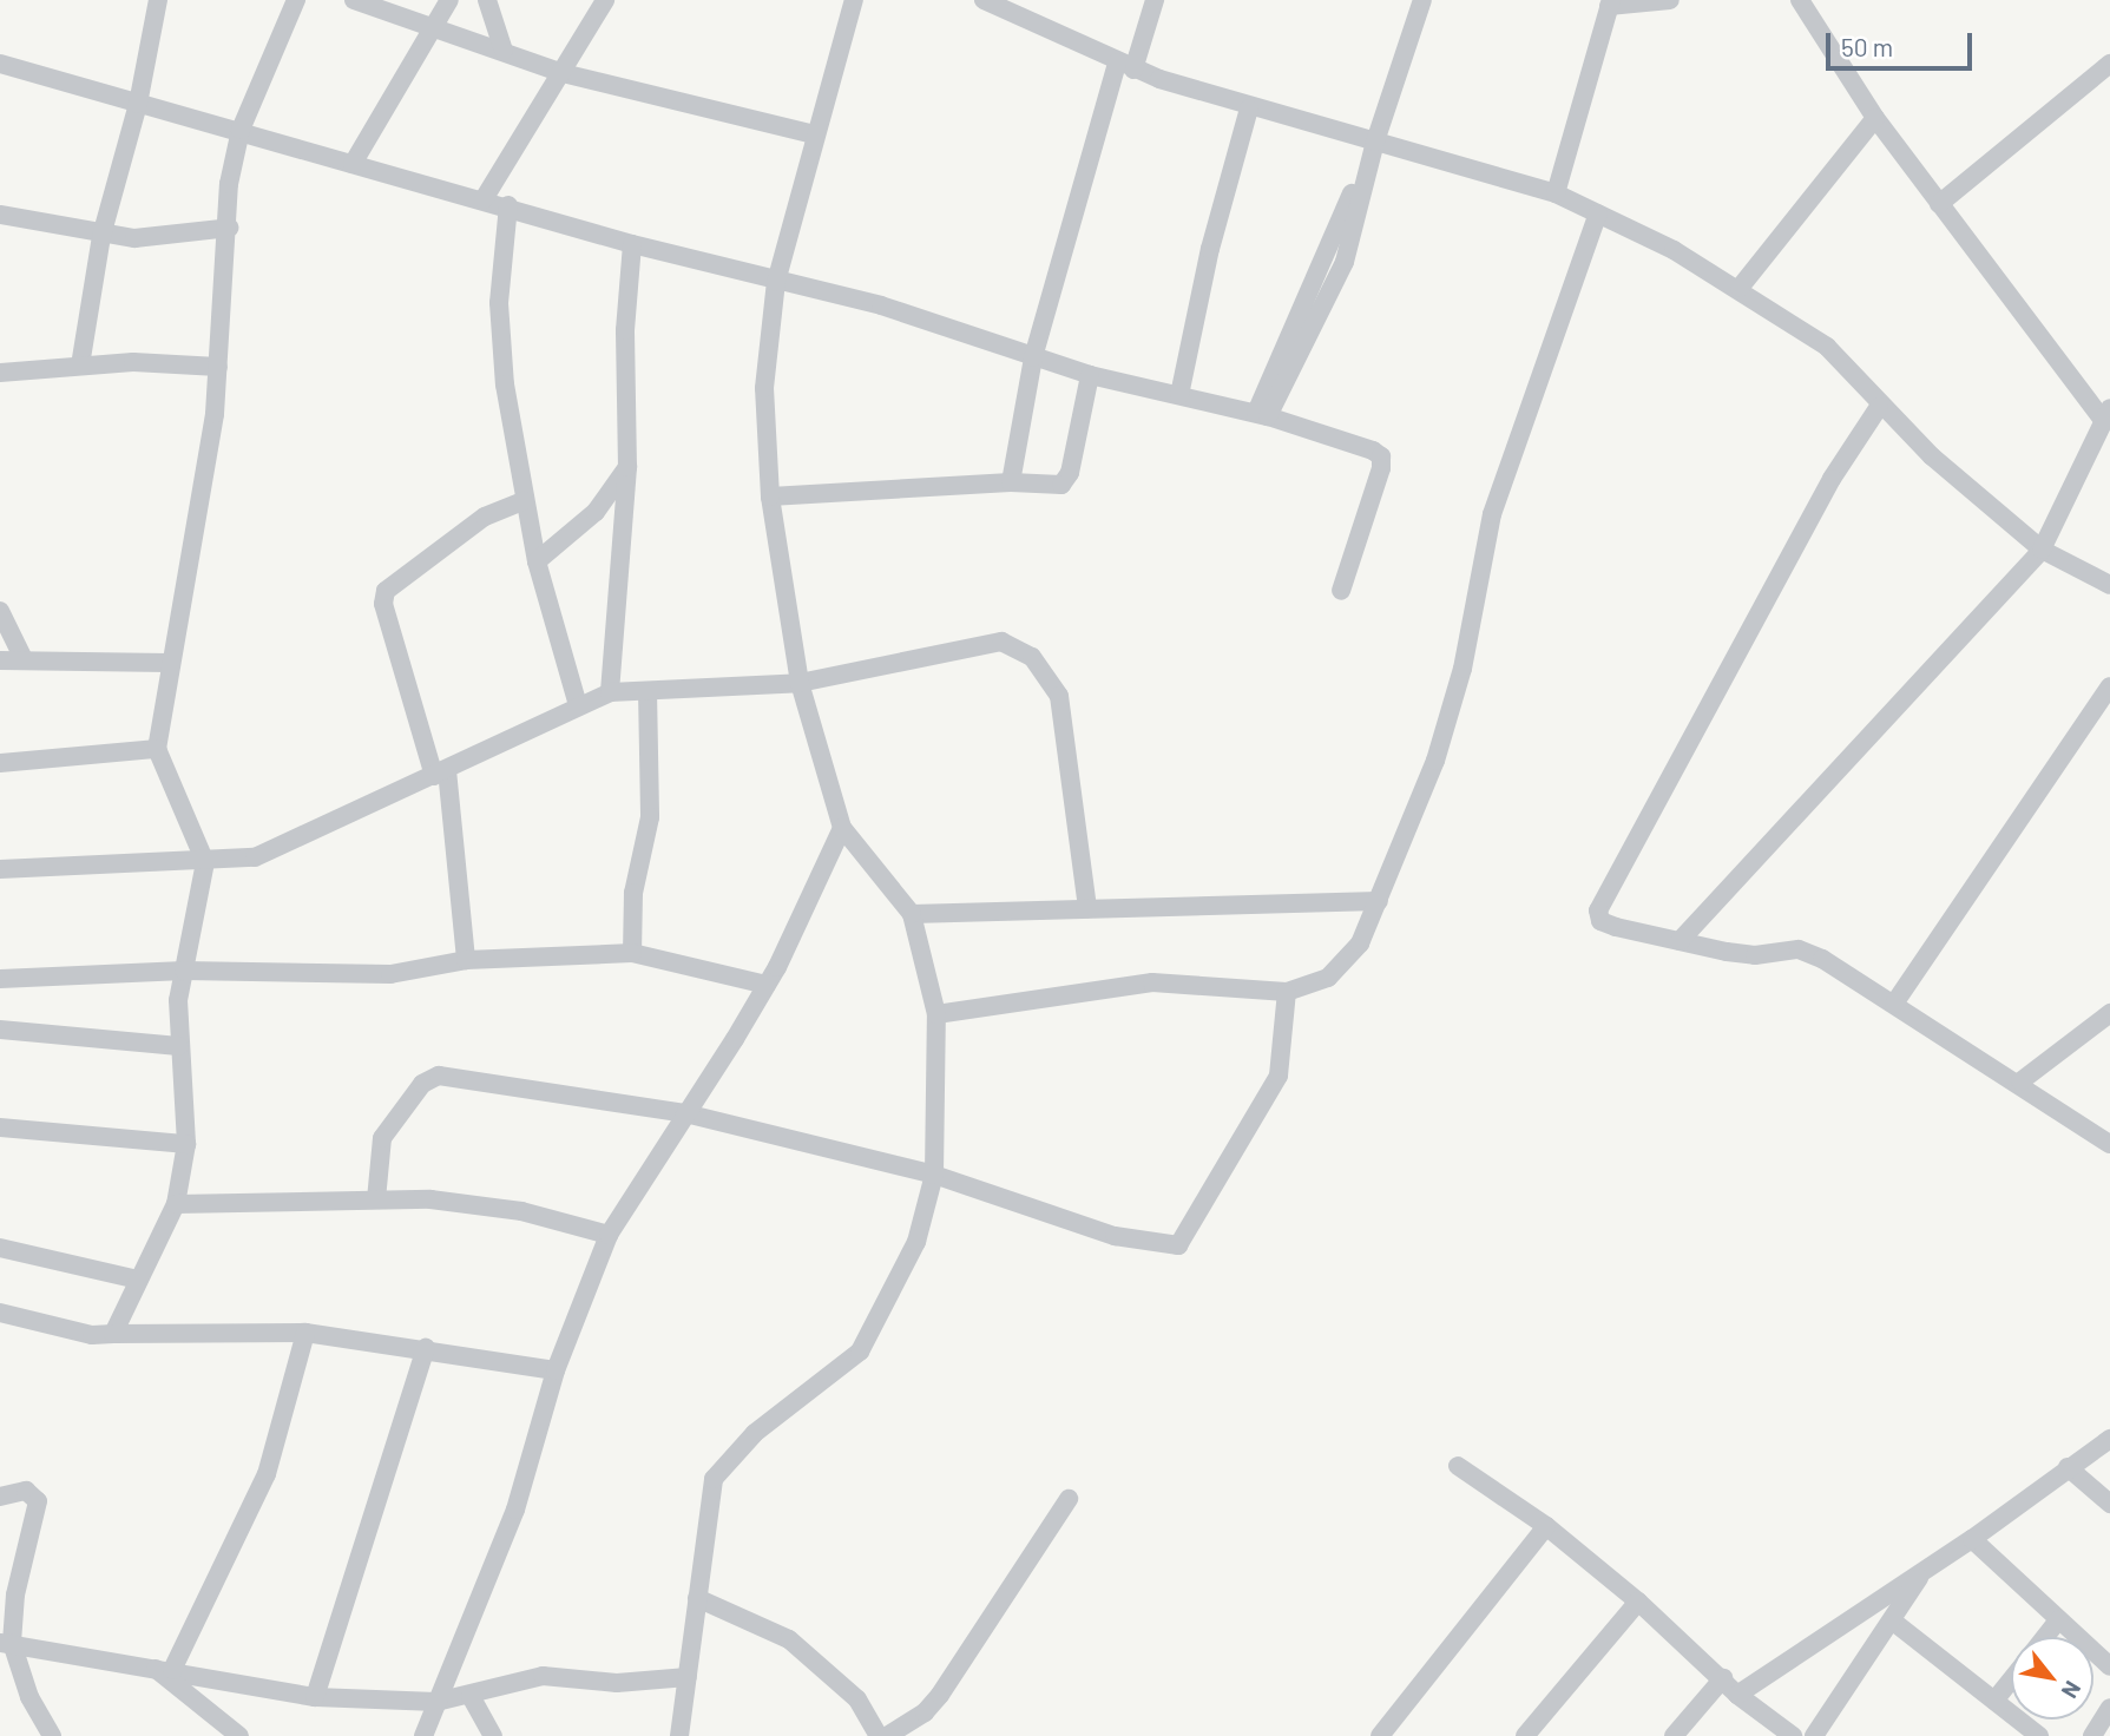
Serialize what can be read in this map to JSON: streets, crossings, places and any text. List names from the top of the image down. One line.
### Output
{"scale_bar":"50 m","north":"bottom right"}
